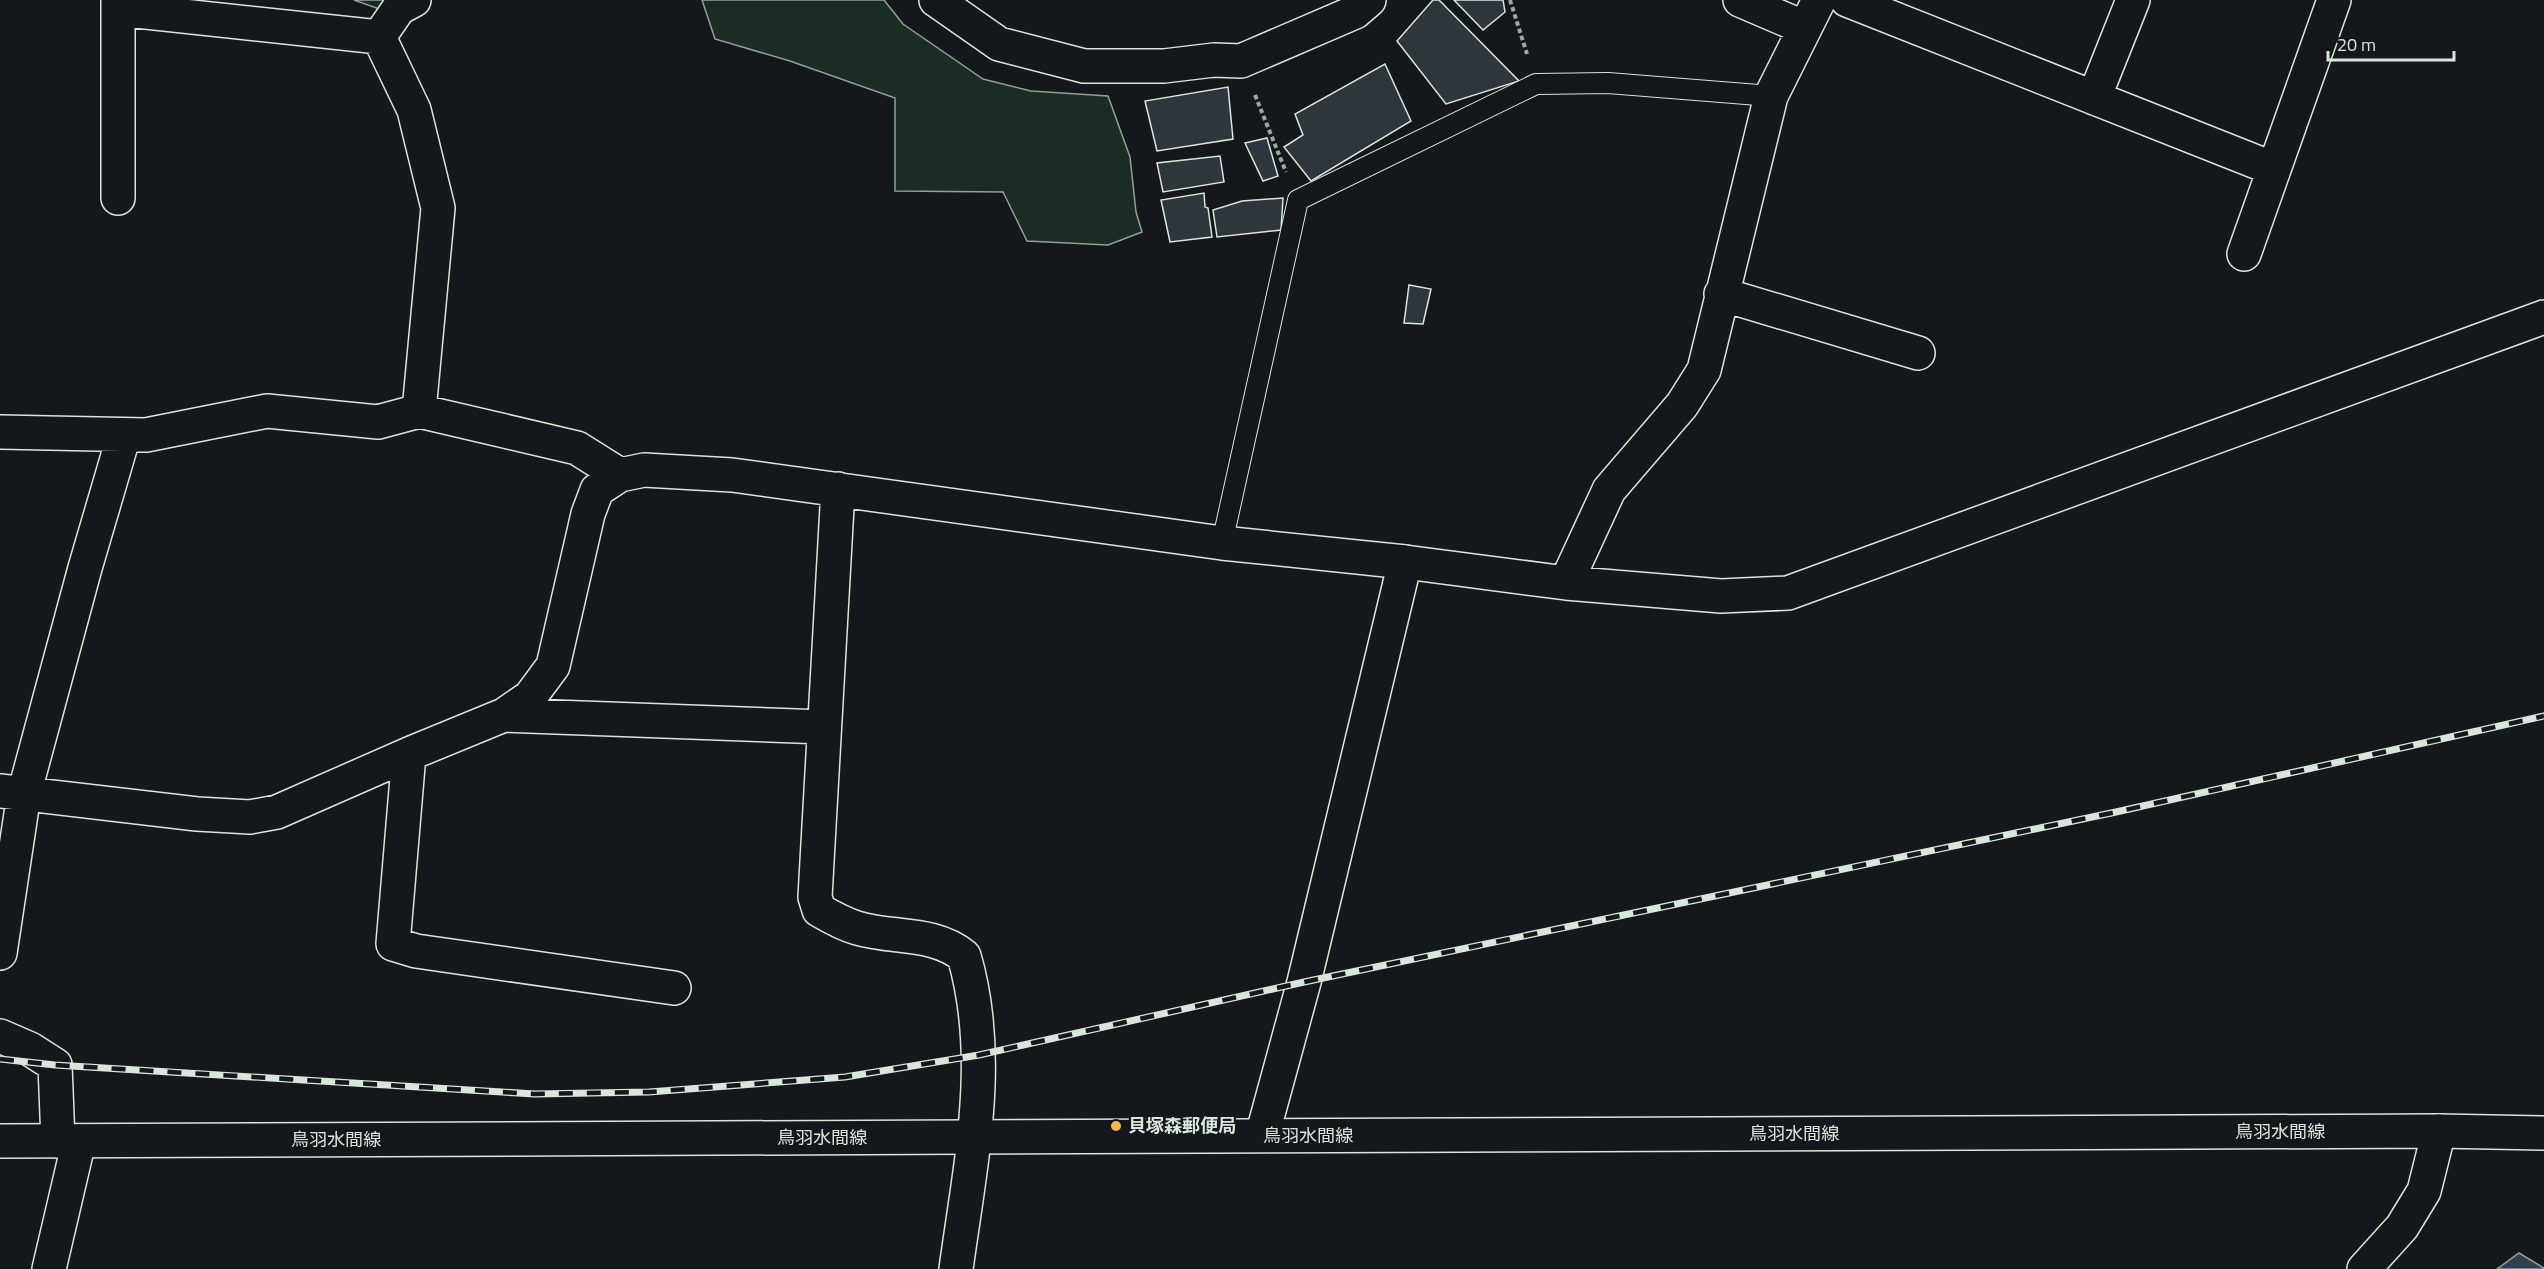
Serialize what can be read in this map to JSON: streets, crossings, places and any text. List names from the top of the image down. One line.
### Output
{"streets":{"street":["鳥羽水間線"]},"places":["貝塚森郵便局"],"scale_bar":"20 m"}
